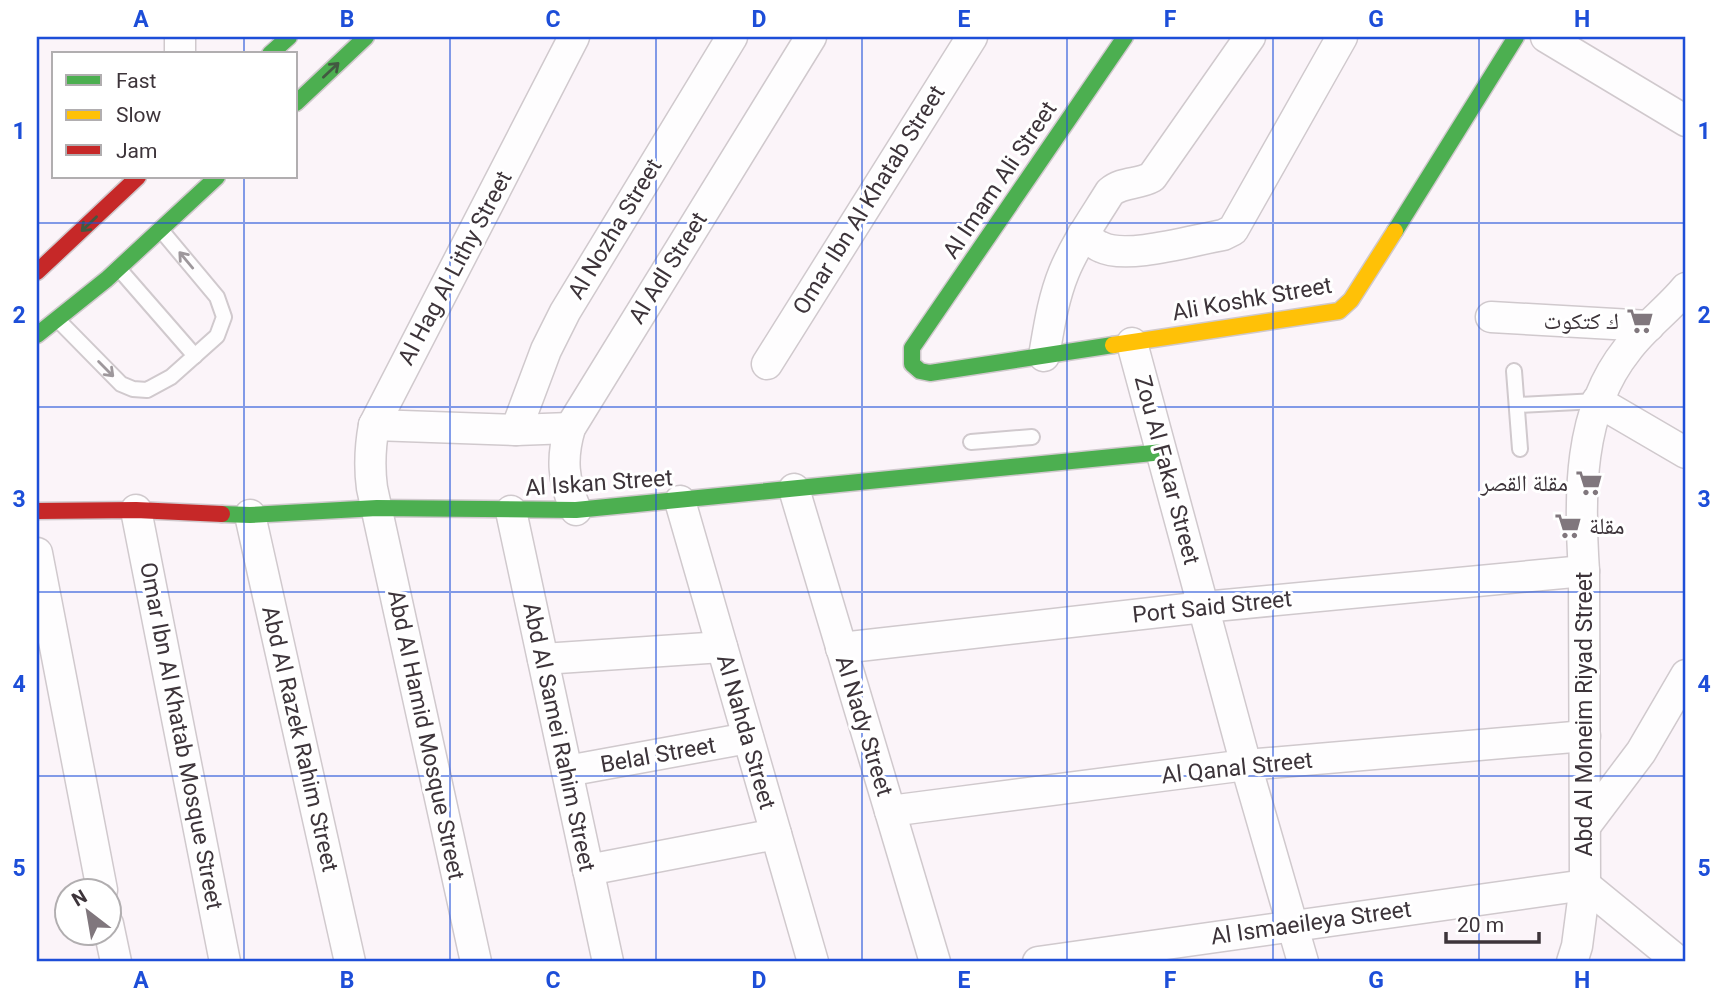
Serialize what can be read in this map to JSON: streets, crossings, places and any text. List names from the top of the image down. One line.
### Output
{"streets":{"street":["Al Imam Ali Street","Omar Ibn Al Khatab Street","Al Nozha Street","Al Hag Al Lithy Street","Al Adl Street","Ali Koshk Street","Zou Al Fakar Street","Al Iskan Street","Port Said Street","Abd Al Moneim Riyad Street","Al Nady Street","Al Nahda Street","Abd Al Hamid Mosque Street","Omar Ibn Al Khatab Mosque Street","Abd Al Samei Rahim Street","Abd Al Razek Rahim Street","Belal Street","Al Qanal Street","Al Ismaeileya Street"]},"crossings":[["Al Imam Ali Street","Ali Koshk Street"],["Al Hag Al Lithy Street","Al Iskan Street"],["Al Hag Al Lithy Street","Abd Al Hamid Mosque Street"],["Al Adl Street","Al Iskan Street"],["Ali Koshk Street","Zou Al Fakar Street"],["Zou Al Fakar Street","Al Iskan Street"],["Zou Al Fakar Street","Port Said Street"],["Zou Al Fakar Street","Al Qanal Street"],["Zou Al Fakar Street","Al Ismaeileya Street"],["Al Iskan Street","Al Nady Street"],["Al Iskan Street","Al Nahda Street"],["Al Iskan Street","Abd Al Hamid Mosque Street"],["Al Iskan Street","Omar Ibn Al Khatab Mosque Street"],["Al Iskan Street","Abd Al Samei Rahim Street"],["Al Iskan Street","Abd Al Razek Rahim Street"],["Port Said Street","Abd Al Moneim Riyad Street"],["Port Said Street","Al Nady Street"],["Abd Al Moneim Riyad Street","Al Qanal Street"],["Abd Al Moneim Riyad Street","Al Ismaeileya Street"],["Al Nady Street","Al Qanal Street"],["Al Nahda Street","Belal Street"],["Abd Al Samei Rahim Street","Belal Street"]],"places":{"supermarket":["ك كتكوت","مقلة القصر","مقلة"]},"legend":["Fast","Slow","Jam"],"scale_bar":"20 m","north":"top left","grid":{"columns":["A","B","C","D","E","F","G","H"],"rows":["1","2","3","4","5"]}}
